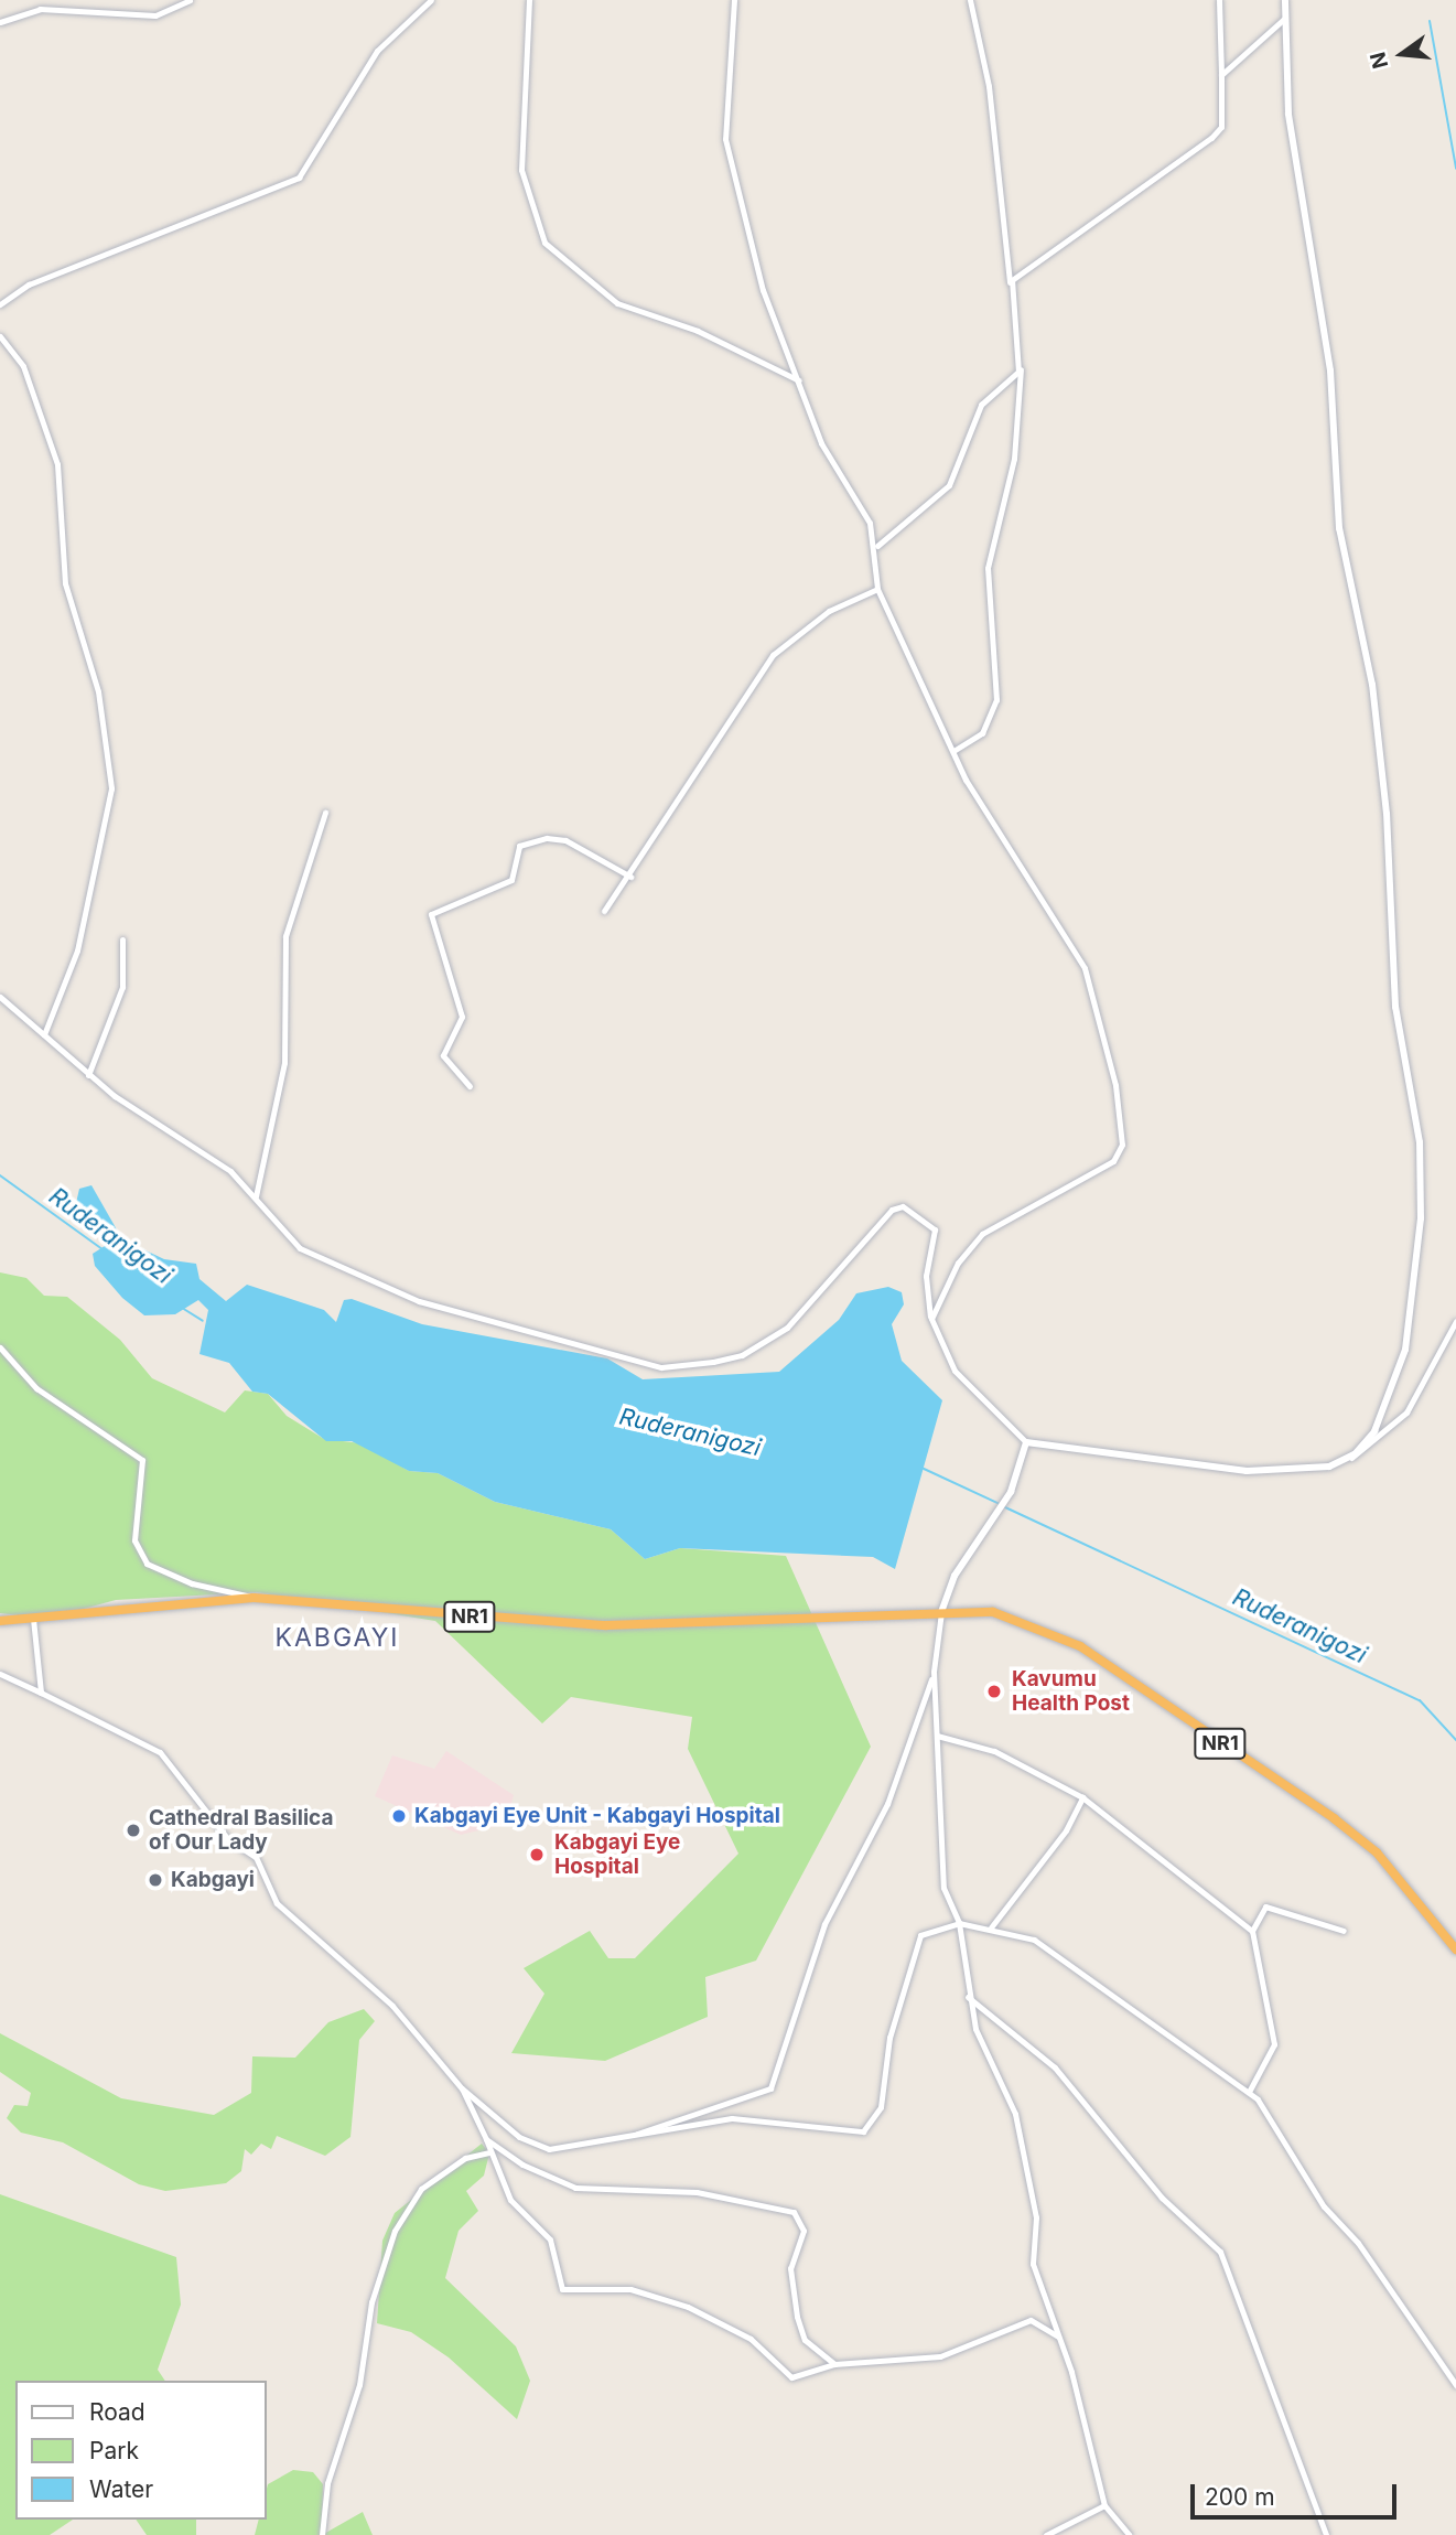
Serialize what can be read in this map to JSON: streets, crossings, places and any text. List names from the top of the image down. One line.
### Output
{"streets":{"highway":["NR1"]},"districts":["KABGAYI"],"water":["Ruderanigozi"],"places":["Kavumu Health Post","Kabgayi Eye Unit - Kabgayi Hospital","Cathedral Basilica of Our Lady","Kabgayi Eye Hospital","Kabgayi"],"legend":["Road","Park","Water"],"scale_bar":"200 m","north":"left"}
